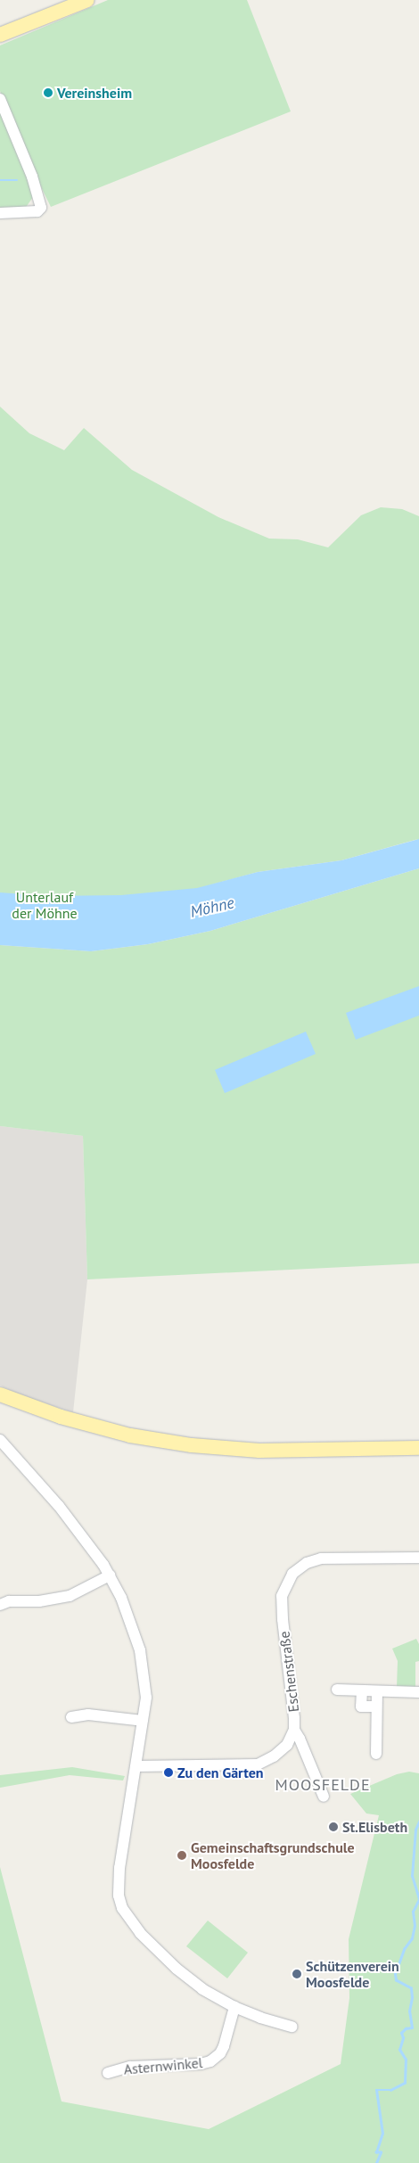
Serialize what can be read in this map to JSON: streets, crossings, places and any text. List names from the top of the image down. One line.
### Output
{"streets":{"street":["Eschenstraße","Asternwinkel"]},"districts":["MOOSFELDE"],"water":["Möhne"],"parks":["Unterlauf der Möhne"],"places":["Vereinsheim","Zu den Gärten","St.Elisbeth","Gemeinschaftsgrundschule Moosfelde","Schützenverein Moosfelde"]}
